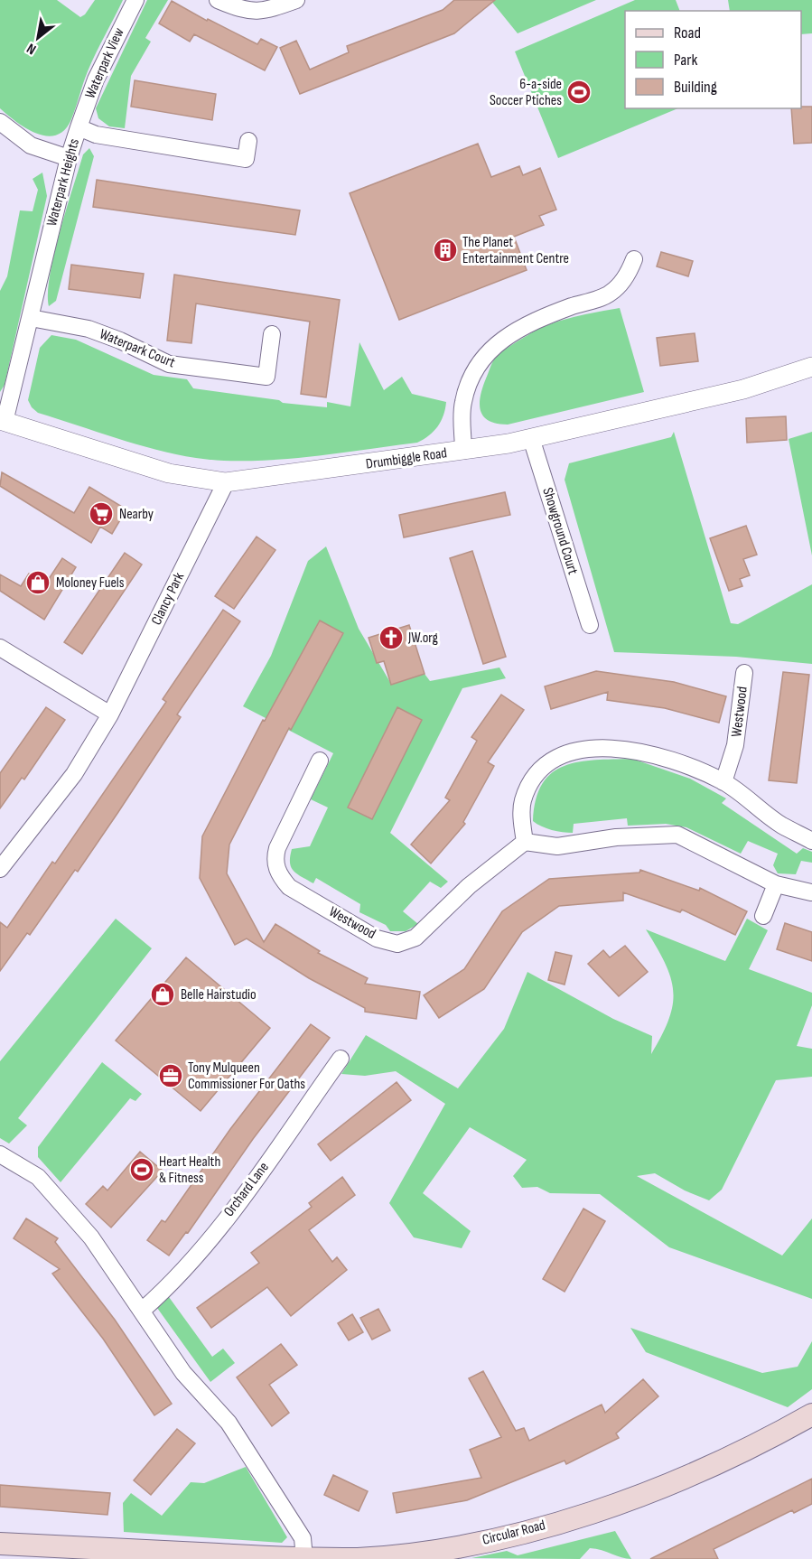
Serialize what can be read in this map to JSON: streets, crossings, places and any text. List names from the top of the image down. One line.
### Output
{"streets":{"main road":["Circular Road"],"street":["Waterpark View","Waterpark Heights","Waterpark Court","Drumbiggle Road","Showground Court","Clancy Park","Westwood","Orchard Lane"]},"crossings":[["Waterpark View","Waterpark Heights"],["Waterpark Heights","Waterpark Court"],["Waterpark Heights","Drumbiggle Road"],["Drumbiggle Road","Showground Court"],["Drumbiggle Road","Clancy Park"]],"places":{"sports":["6-a-side Soccer Ptiches","Heart Health & Fitness"],"building":["The Planet Entertainment Centre"],"supermarket":["Nearby"],"shop":["Moloney Fuels","Belle Hairstudio"],"church":["JW.org"],"office":["Tony Mulqueen Commissioner For Oaths"]},"legend":["Road","Park","Building"],"north":"bottom left"}
